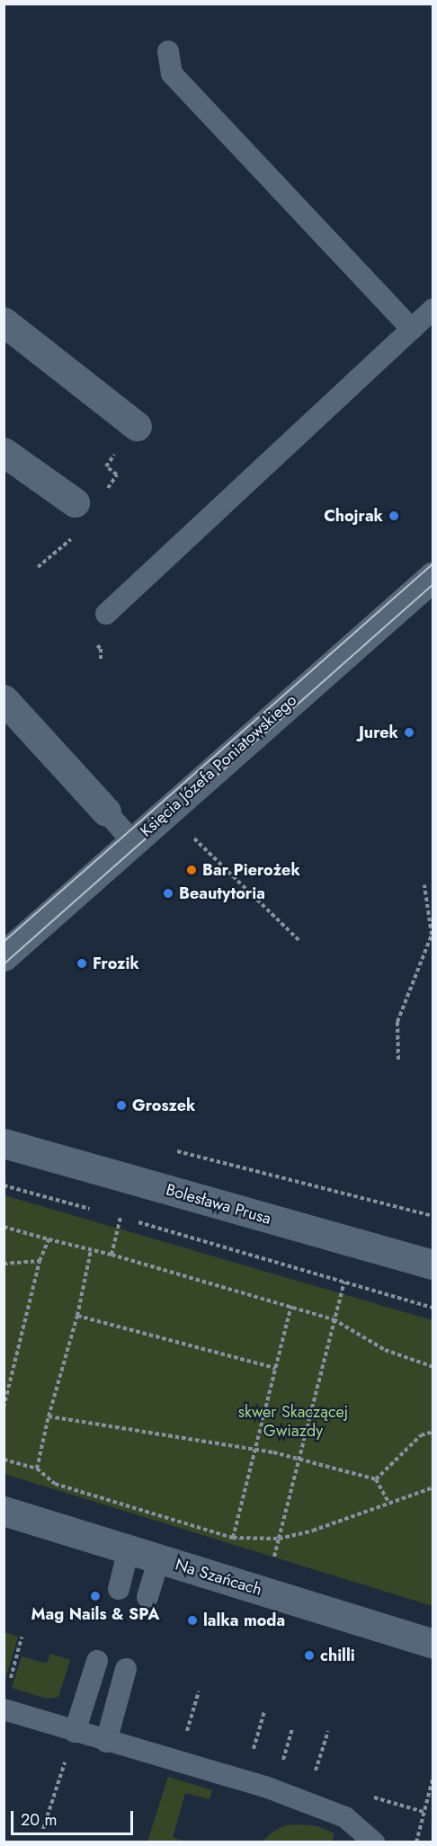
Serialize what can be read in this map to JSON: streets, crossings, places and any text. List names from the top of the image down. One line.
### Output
{"streets":{"street":["Księcia Józefa Poniatowskiego","Bolesława Prusa","Na Szańcach"]},"parks":["skwer Skaczącej Gwiazdy"],"places":["Chojrak","Jurek","Bar Pierożek","Beautytoria","Frozik","Groszek","Mag Nails & SPA","lalka moda","chilli"],"scale_bar":"20 m"}
